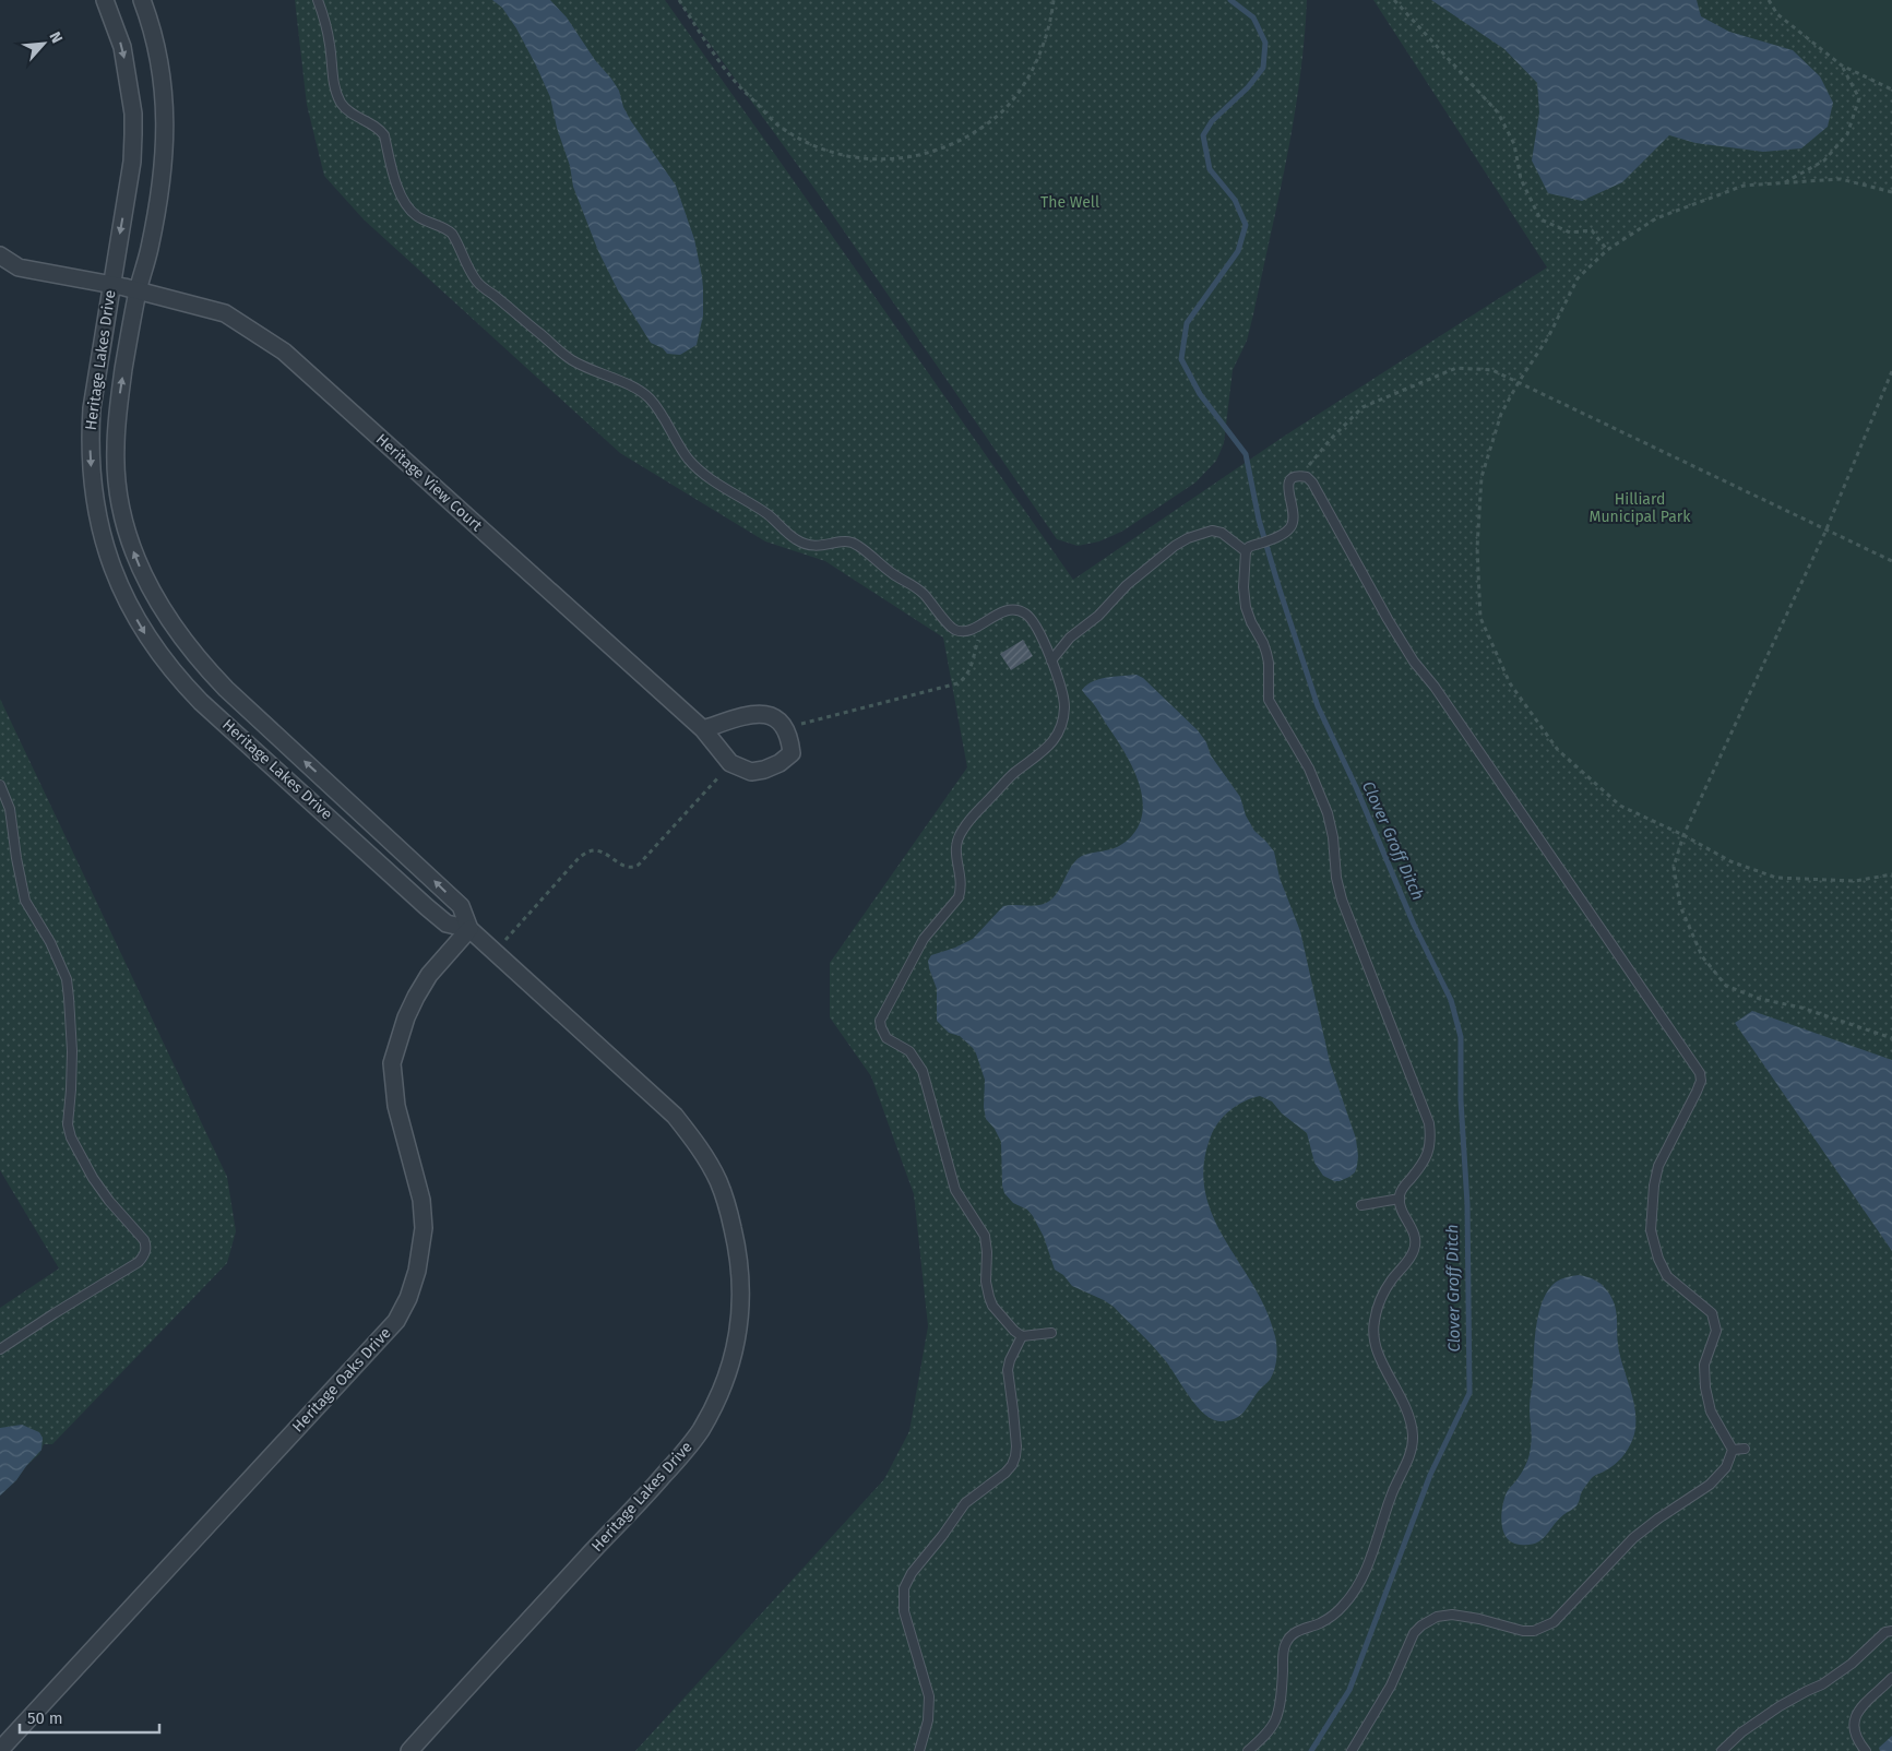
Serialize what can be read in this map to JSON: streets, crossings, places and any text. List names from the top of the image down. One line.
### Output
{"streets":{"street":["Heritage Lakes Drive","Heritage View Court","Heritage Oaks Drive"]},"crossings":[["Heritage Lakes Drive","Heritage View Court"],["Heritage Lakes Drive","Heritage Oaks Drive"]],"water":["Clover Groff Ditch"],"parks":["The Well","Hilliard Municipal Park"],"scale_bar":"50 m","north":"top right"}
